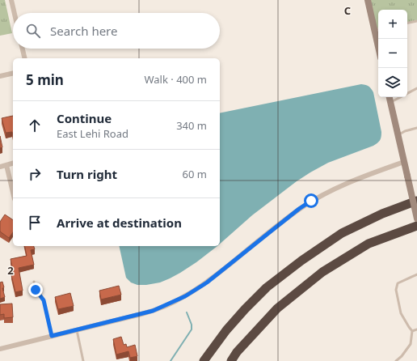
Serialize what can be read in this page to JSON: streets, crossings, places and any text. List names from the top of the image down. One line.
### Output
{"page":{"map_buttons":["+","−"],"search":"Search here","heading":["5 min","Walk · 400 m"],"list":[["Continue","East Lehi Road","340 m"],["Turn right","60 m"],"Arrive at destination"]},"grid":{"columns":["C"],"rows":["2"]}}
